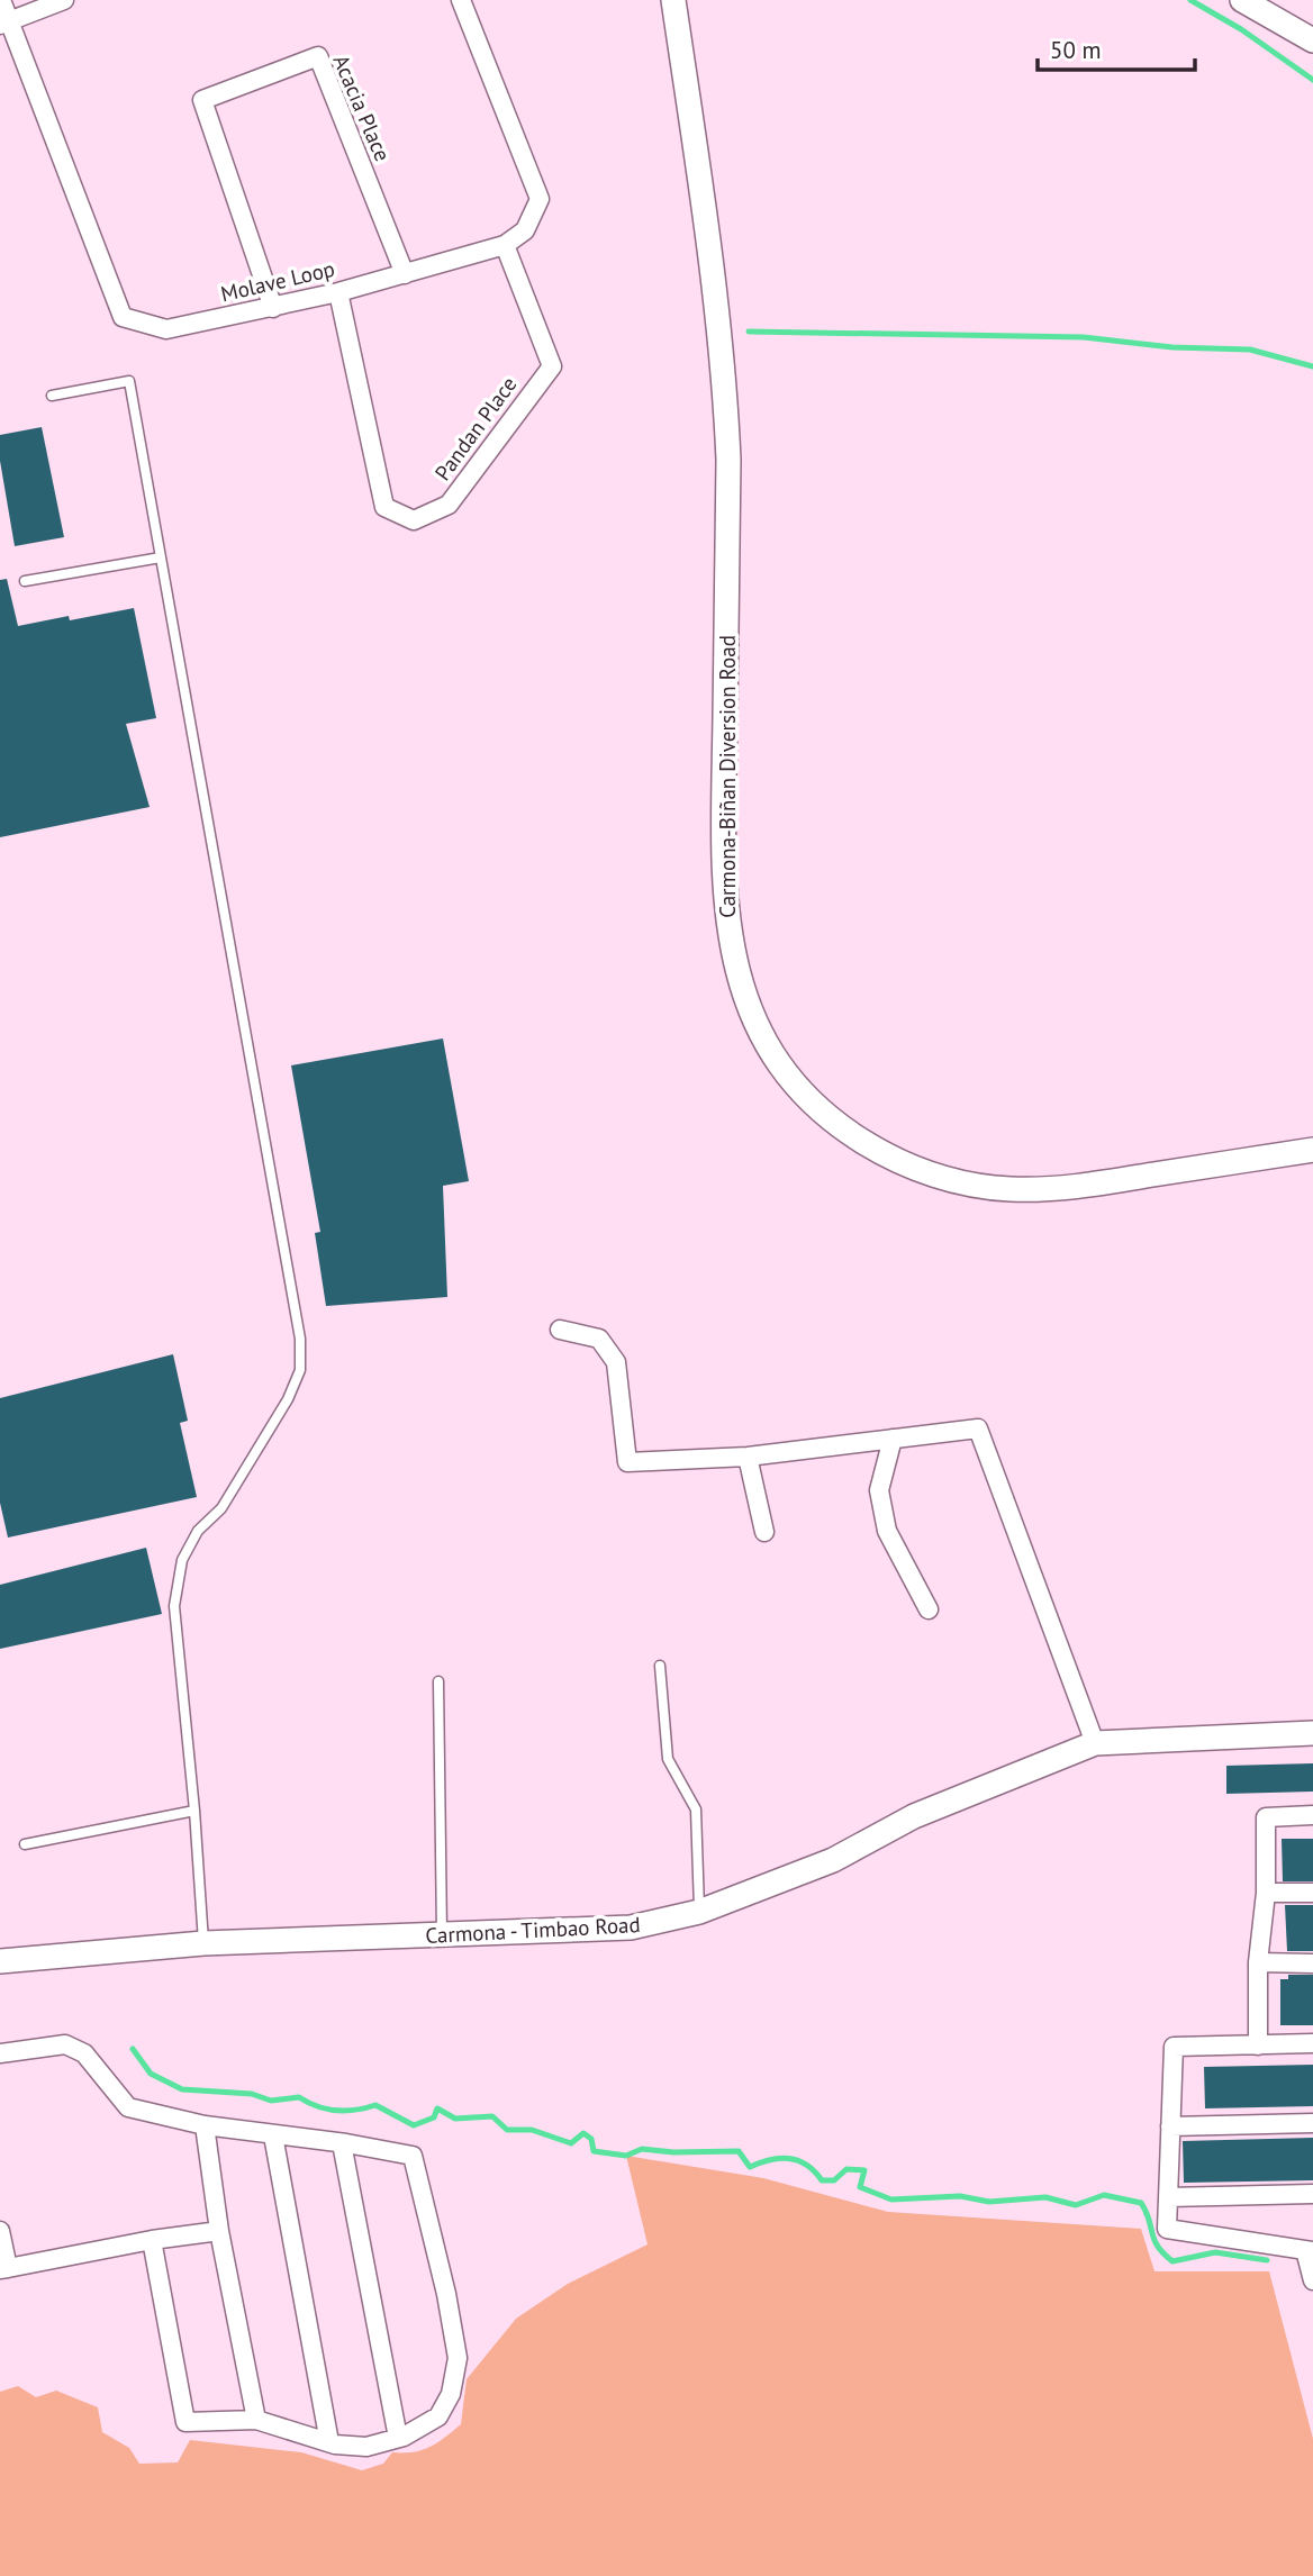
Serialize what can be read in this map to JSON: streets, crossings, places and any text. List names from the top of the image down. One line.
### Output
{"streets":{"main road":["Carmona-Biñan Diversion Road","Carmona - Timbao Road"],"street":["Acacia Place","Molave Loop","Pandan Place"]},"crossings":[["Acacia Place","Molave Loop"],["Molave Loop","Pandan Place"]],"scale_bar":"50 m"}
